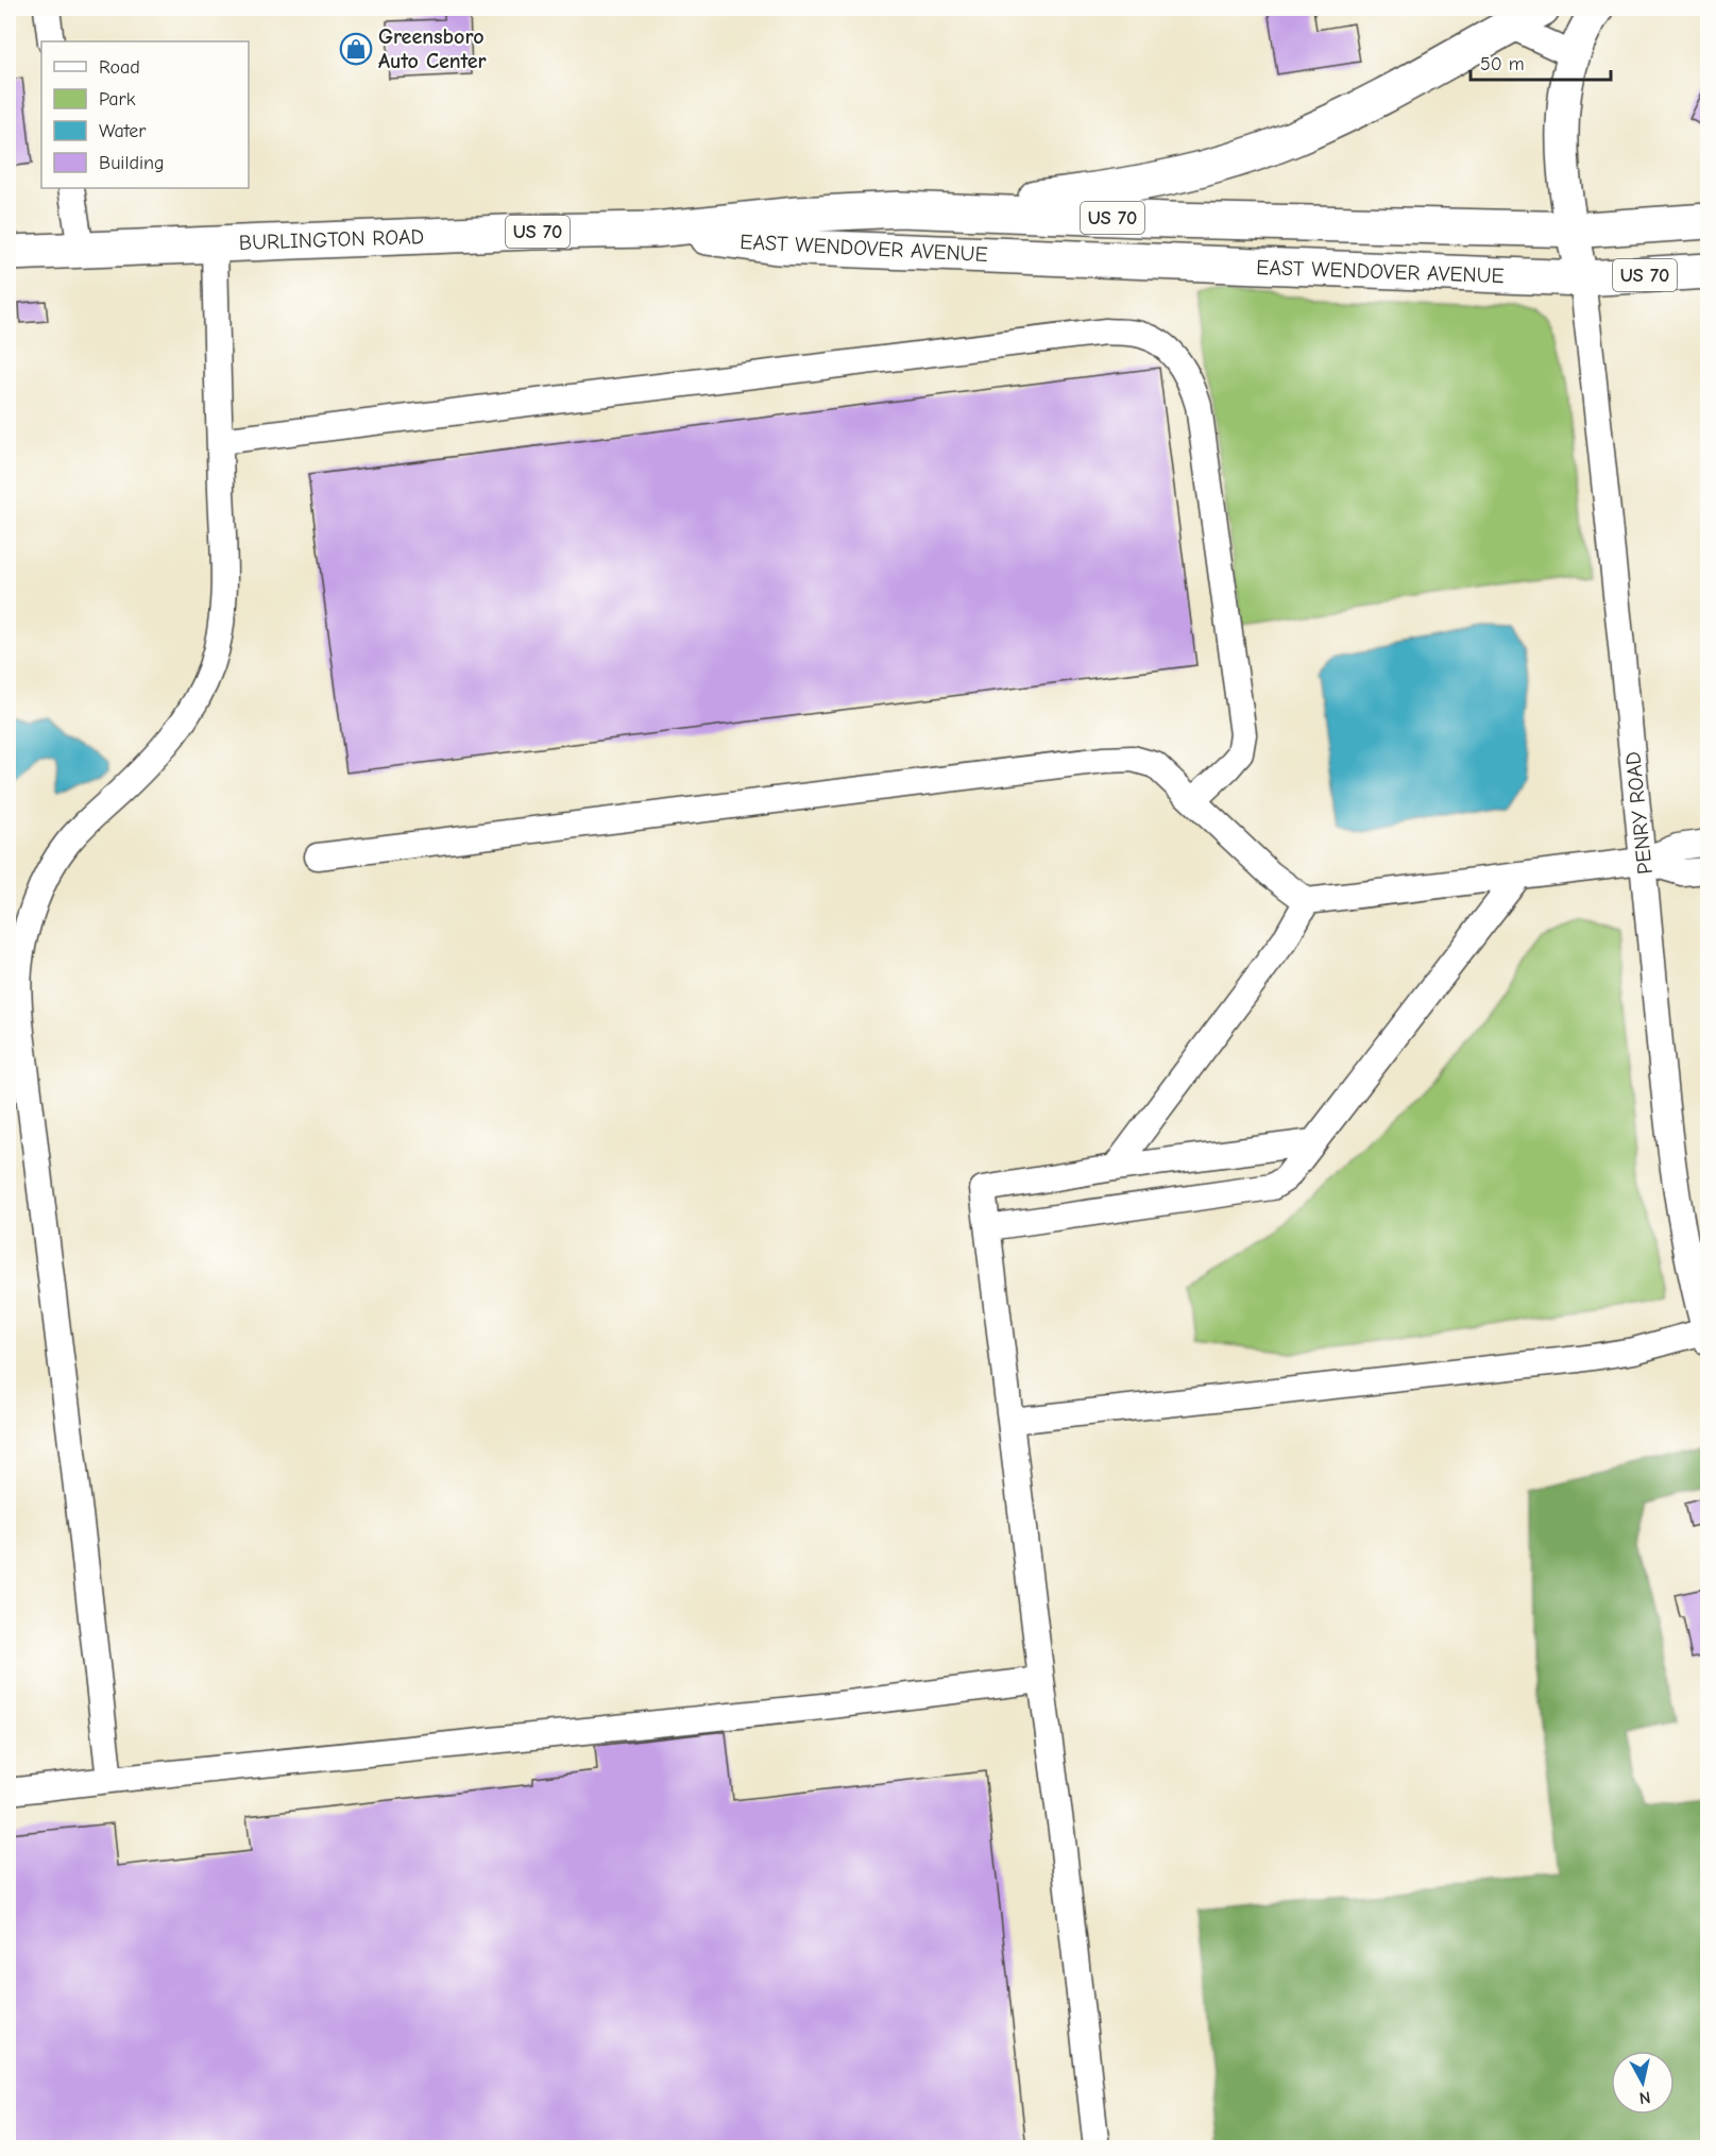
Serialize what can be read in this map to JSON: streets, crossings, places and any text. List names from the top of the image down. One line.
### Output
{"streets":{"highway":["US 70","BURLINGTON ROAD","EAST WENDOVER AVENUE"],"street":["PENRY ROAD"]},"crossings":[["BURLINGTON ROAD","EAST WENDOVER AVENUE"],["EAST WENDOVER AVENUE","PENRY ROAD"]],"places":{"shop":["Greensboro Auto Center"]},"legend":["Road","Park","Water","Building"],"scale_bar":"50 m","north":"bottom"}
